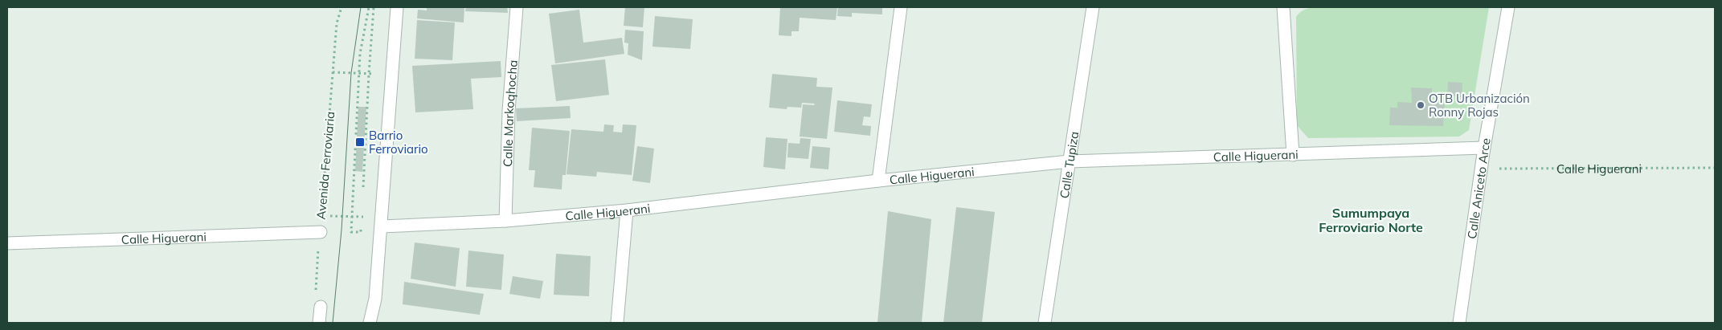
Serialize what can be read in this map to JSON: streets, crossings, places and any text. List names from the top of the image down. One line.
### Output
{"streets":{"street":["Calle Markoqhocha","Calle Higuerani","Calle Tupiza","Calle Aniceto Arce"],"path":["Avenida Ferroviaria"]},"crossings":[["Calle Markoqhocha","Calle Higuerani"],["Calle Higuerani","Avenida Ferroviaria"],["Calle Higuerani","Calle Tupiza"],["Calle Higuerani","Calle Aniceto Arce"]],"districts":["Sumumpaya Ferroviario Norte"],"places":{"other":["OTB Urbanización Ronny Rojas"],"transit":["Barrio Ferroviario"]}}
